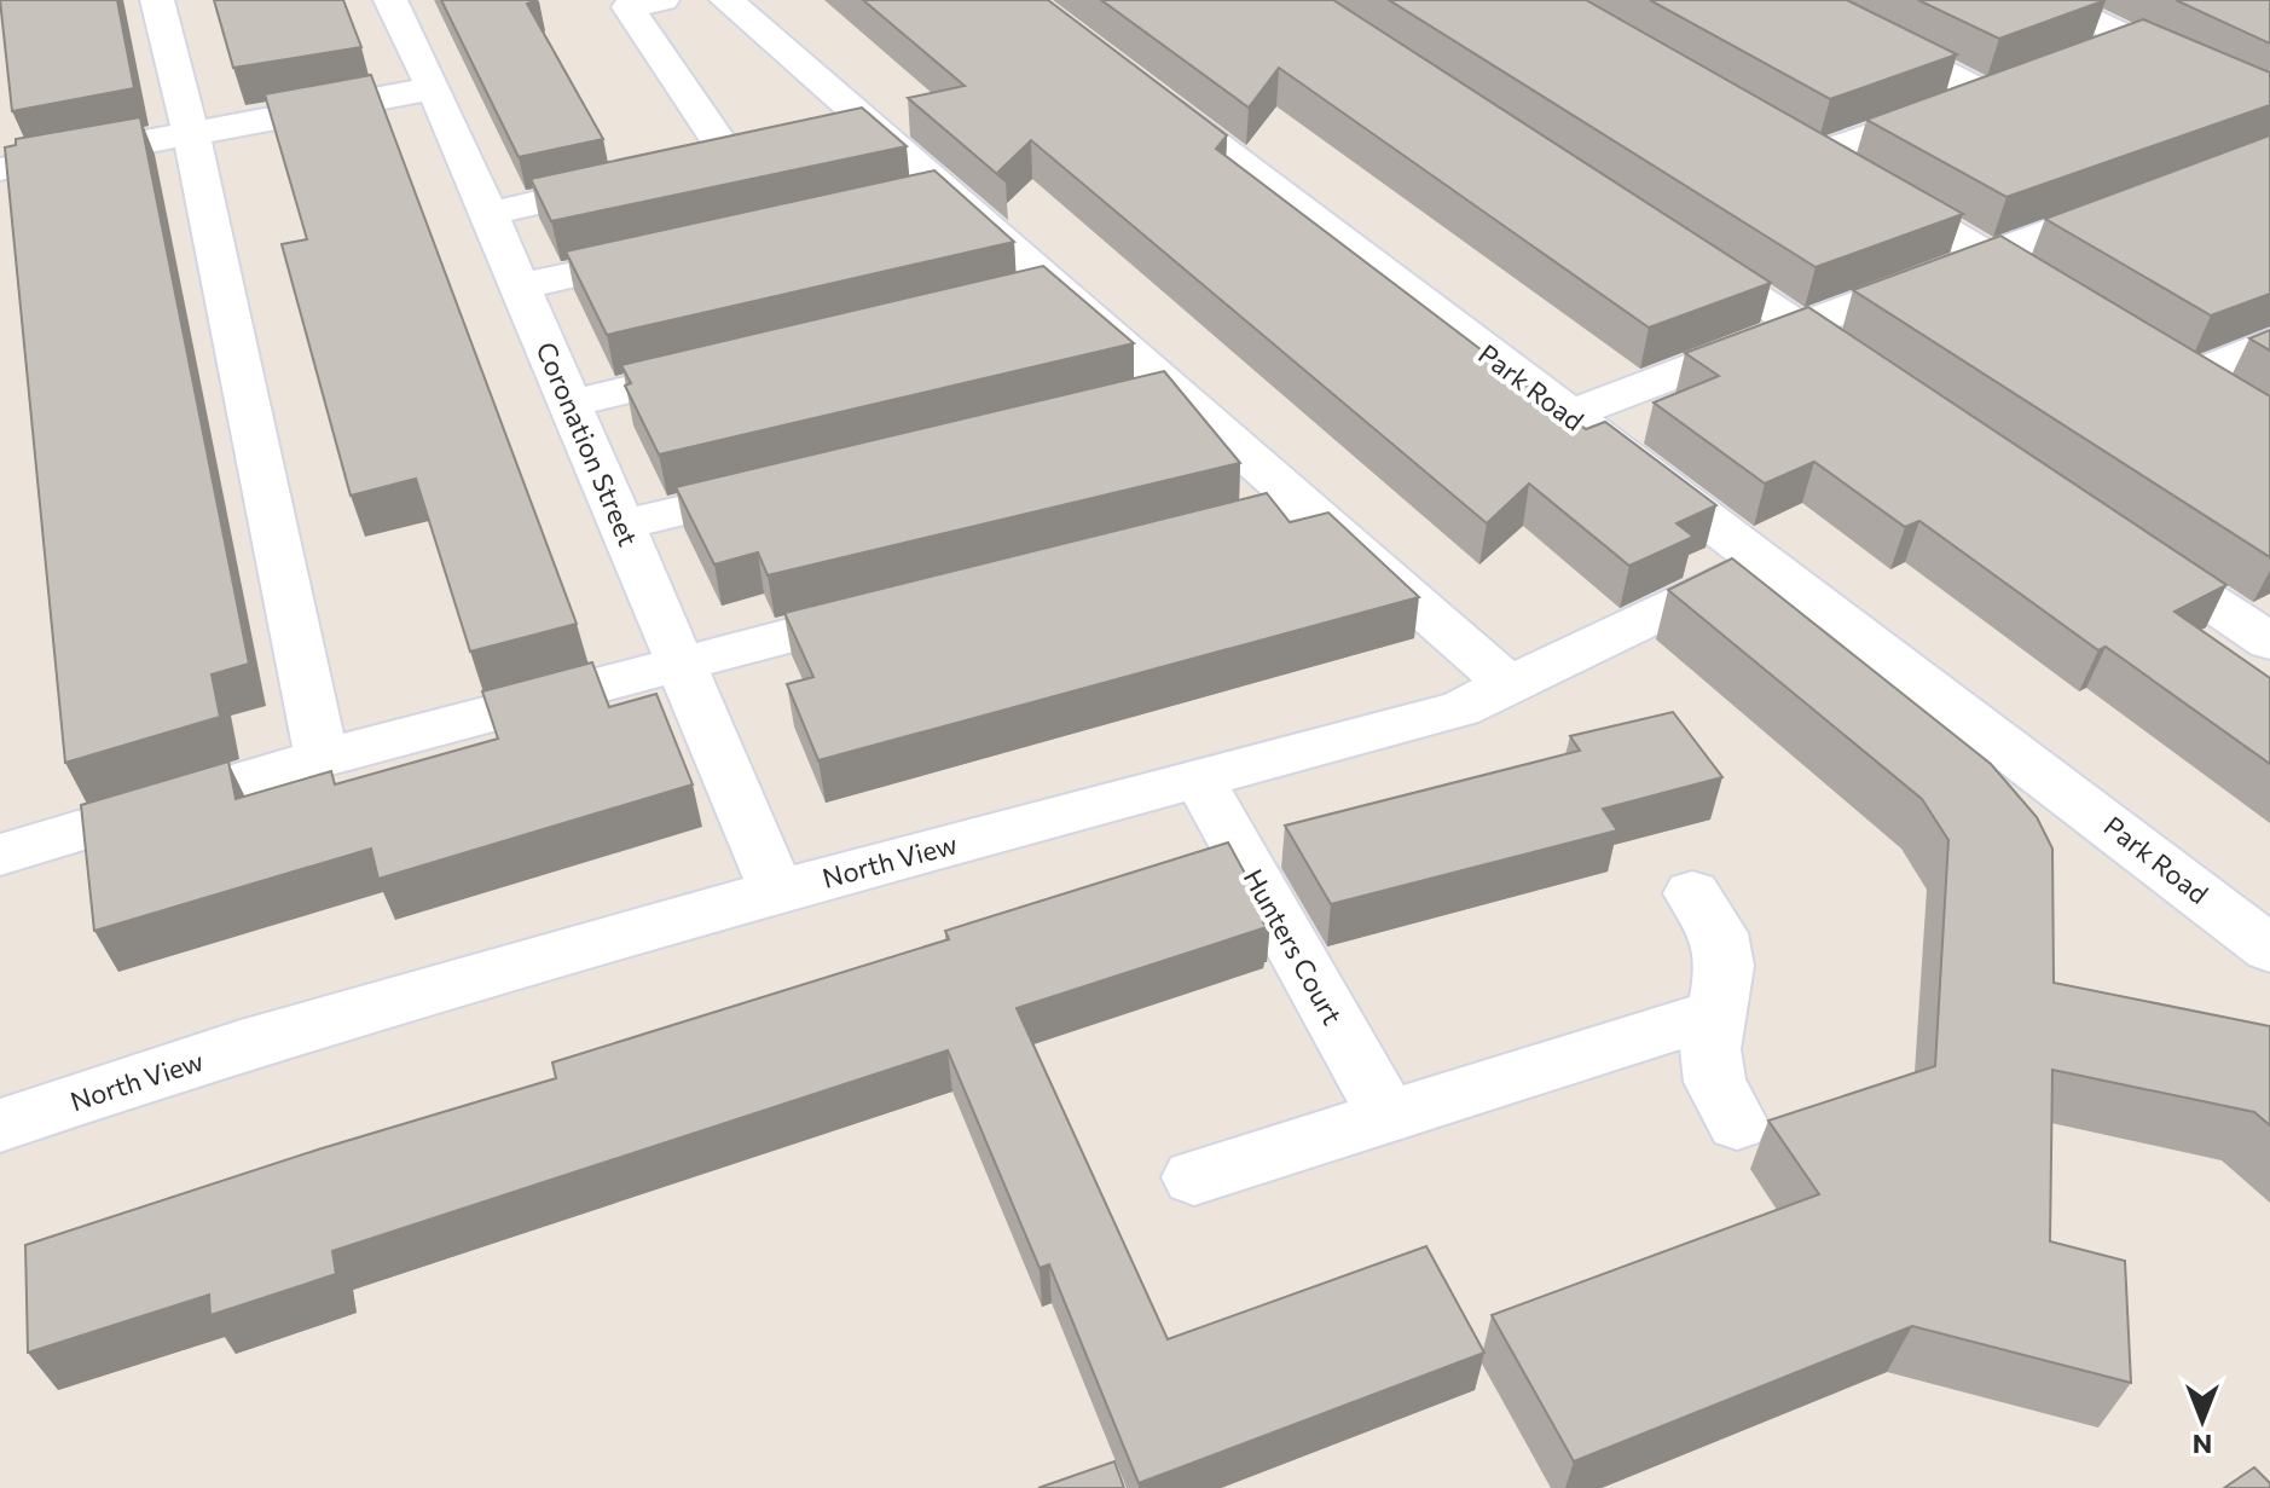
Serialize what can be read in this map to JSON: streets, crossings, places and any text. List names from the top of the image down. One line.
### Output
{"streets":{"street":["Park Road","Coronation Street","North View","Hunters Court"]},"crossings":[["Park Road","North View"],["Coronation Street","North View"],["North View","Hunters Court"]],"north":"bottom"}
